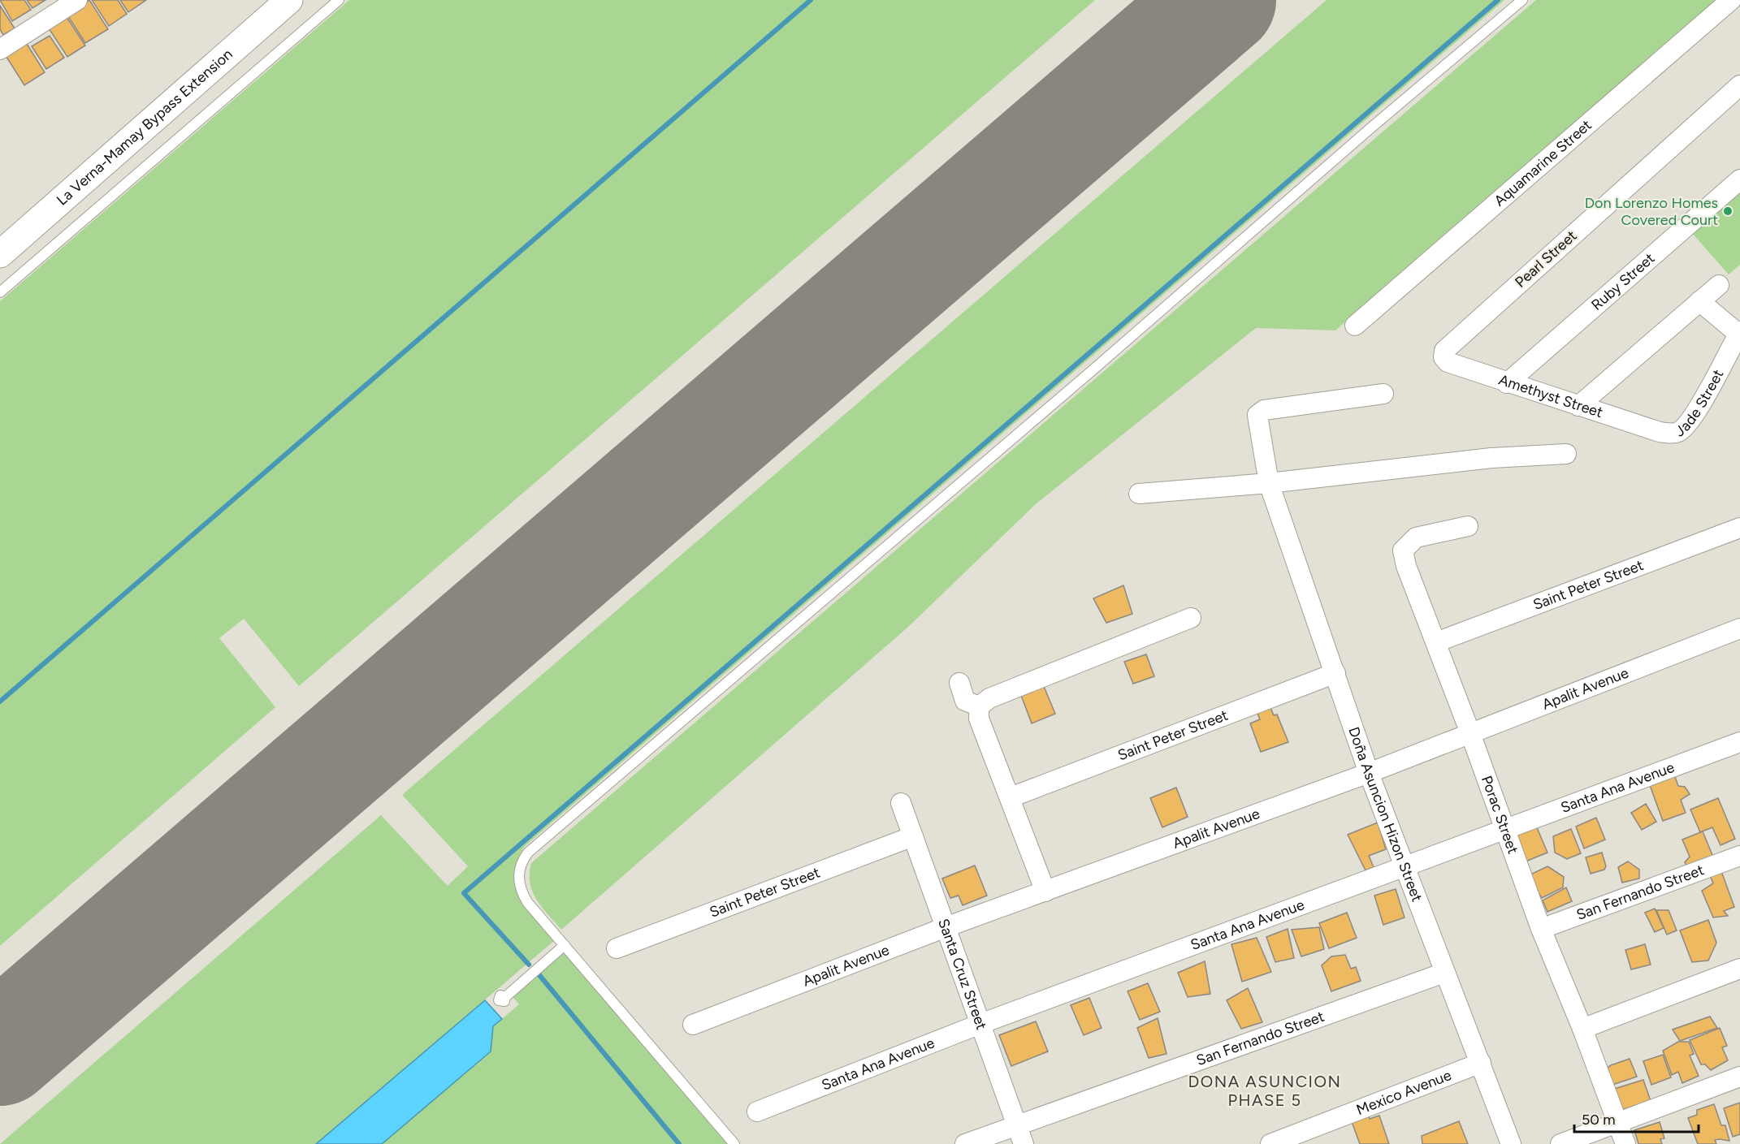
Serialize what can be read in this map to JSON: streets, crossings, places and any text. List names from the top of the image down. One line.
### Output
{"streets":{"main road":["La Verna-Mamay Bypass Extension"],"street":["Aquamarine Street","Pearl Street","Ruby Street","Amethyst Street","Jade Street","Saint Peter Street","Apalit Avenue","Santa Ana Avenue","Porac Street","Doña Asuncion Hizon Street","San Fernando Street","Santa Cruz Street","Mexico Avenue"]},"crossings":[["Pearl Street","Amethyst Street"],["Ruby Street","Amethyst Street"],["Amethyst Street","Jade Street"],["Saint Peter Street","Porac Street"],["Saint Peter Street","Doña Asuncion Hizon Street"],["Saint Peter Street","Santa Cruz Street"],["Apalit Avenue","Porac Street"],["Apalit Avenue","Doña Asuncion Hizon Street"],["Apalit Avenue","Santa Cruz Street"],["Santa Ana Avenue","Porac Street"],["Santa Ana Avenue","Doña Asuncion Hizon Street"],["Santa Ana Avenue","Santa Cruz Street"],["Porac Street","San Fernando Street"],["Doña Asuncion Hizon Street","San Fernando Street"],["Doña Asuncion Hizon Street","Mexico Avenue"],["San Fernando Street","Santa Cruz Street"]],"districts":["DONA ASUNCION PHASE 5"],"places":["Don Lorenzo Homes Covered Court"],"scale_bar":"50 m"}
